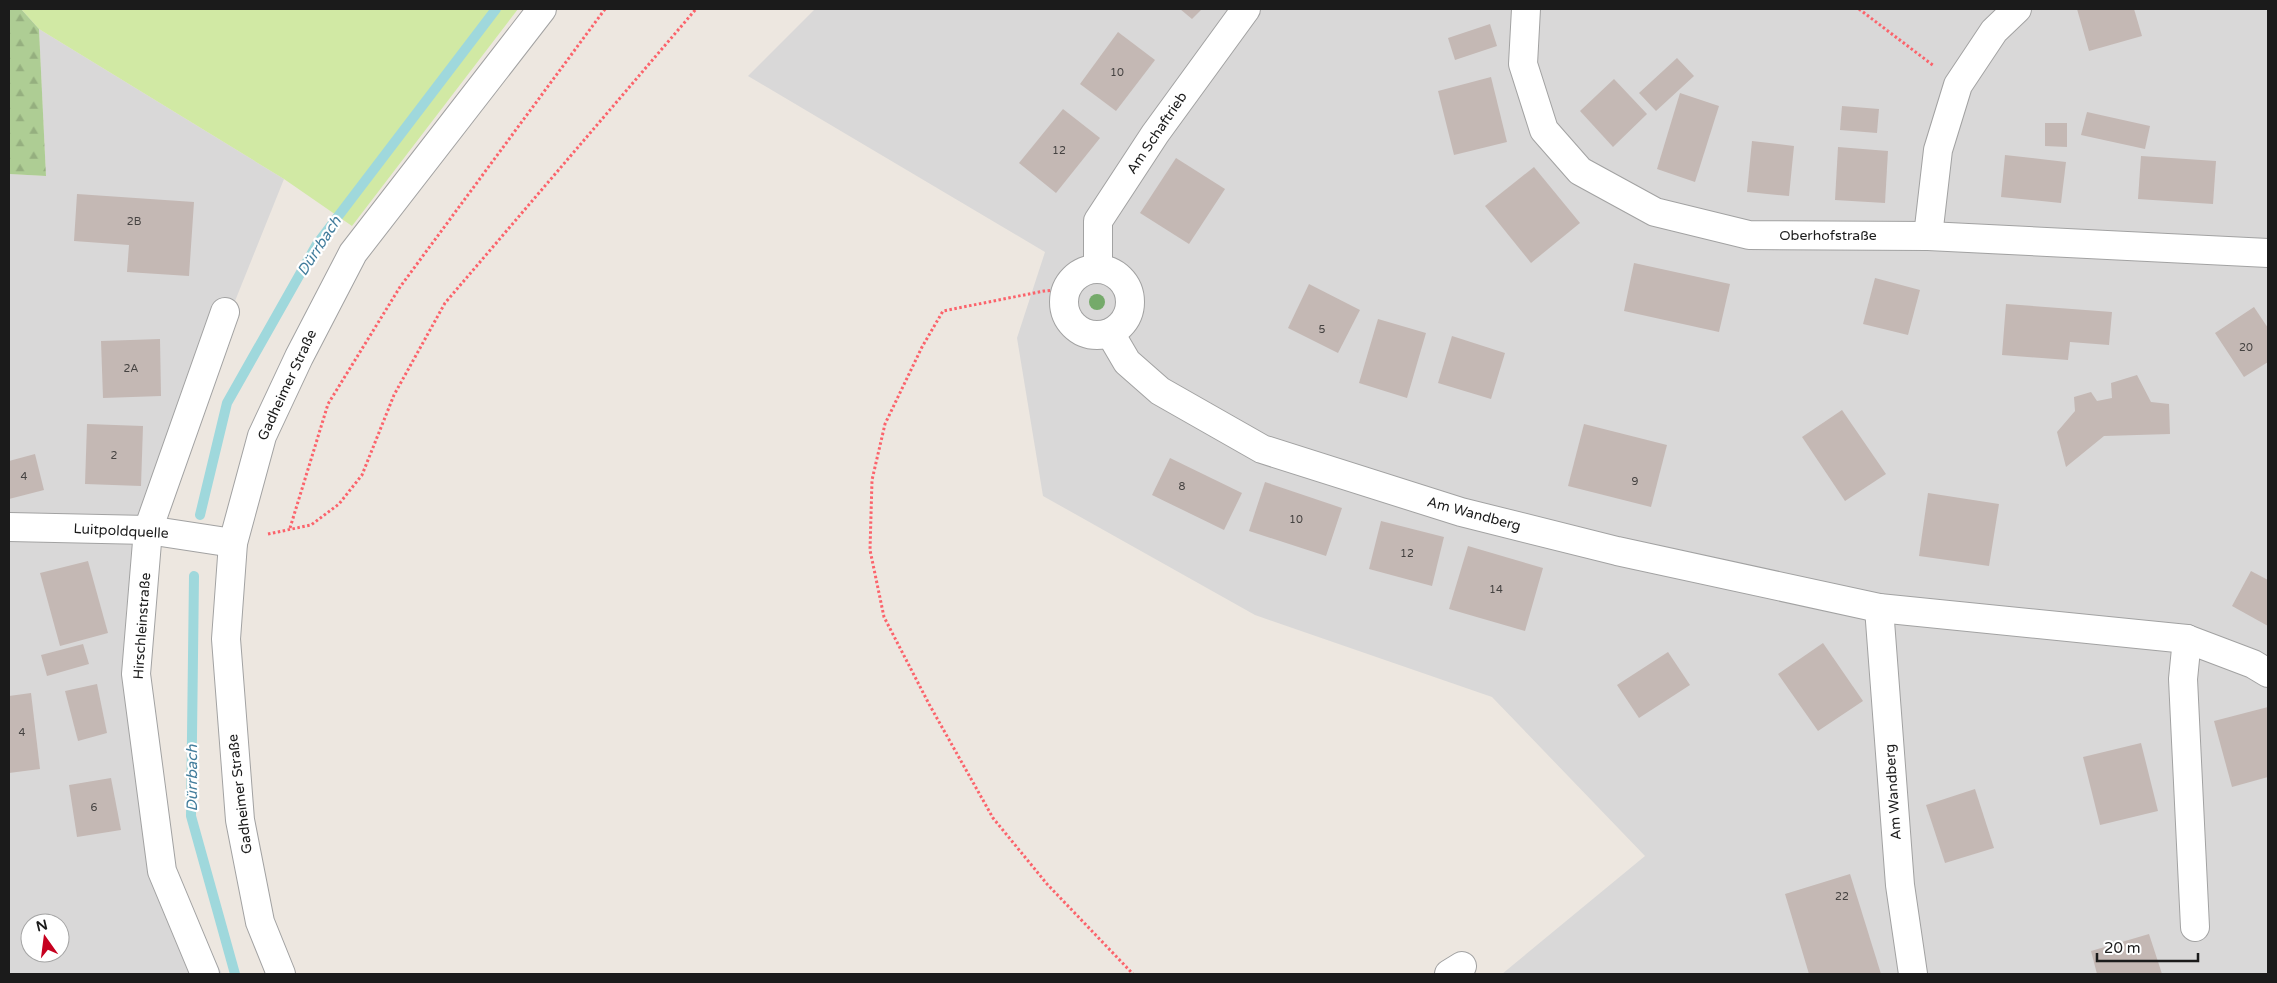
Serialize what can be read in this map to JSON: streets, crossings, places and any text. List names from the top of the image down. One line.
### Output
{"streets":{"street":["Am Schaftrieb","Oberhofstraße","Gadheimer Straße","Am Wandberg","Luitpoldquelle","Hirschleinstraße"]},"crossings":[["Am Schaftrieb","Am Wandberg"],["Gadheimer Straße","Luitpoldquelle"],["Luitpoldquelle","Hirschleinstraße"]],"water":["Dürrbach"],"house_numbers":["10","12","2B","5","20","2A","2","4","9","8","10","12","14","4","6","22"],"scale_bar":"20 m","north":"top"}
